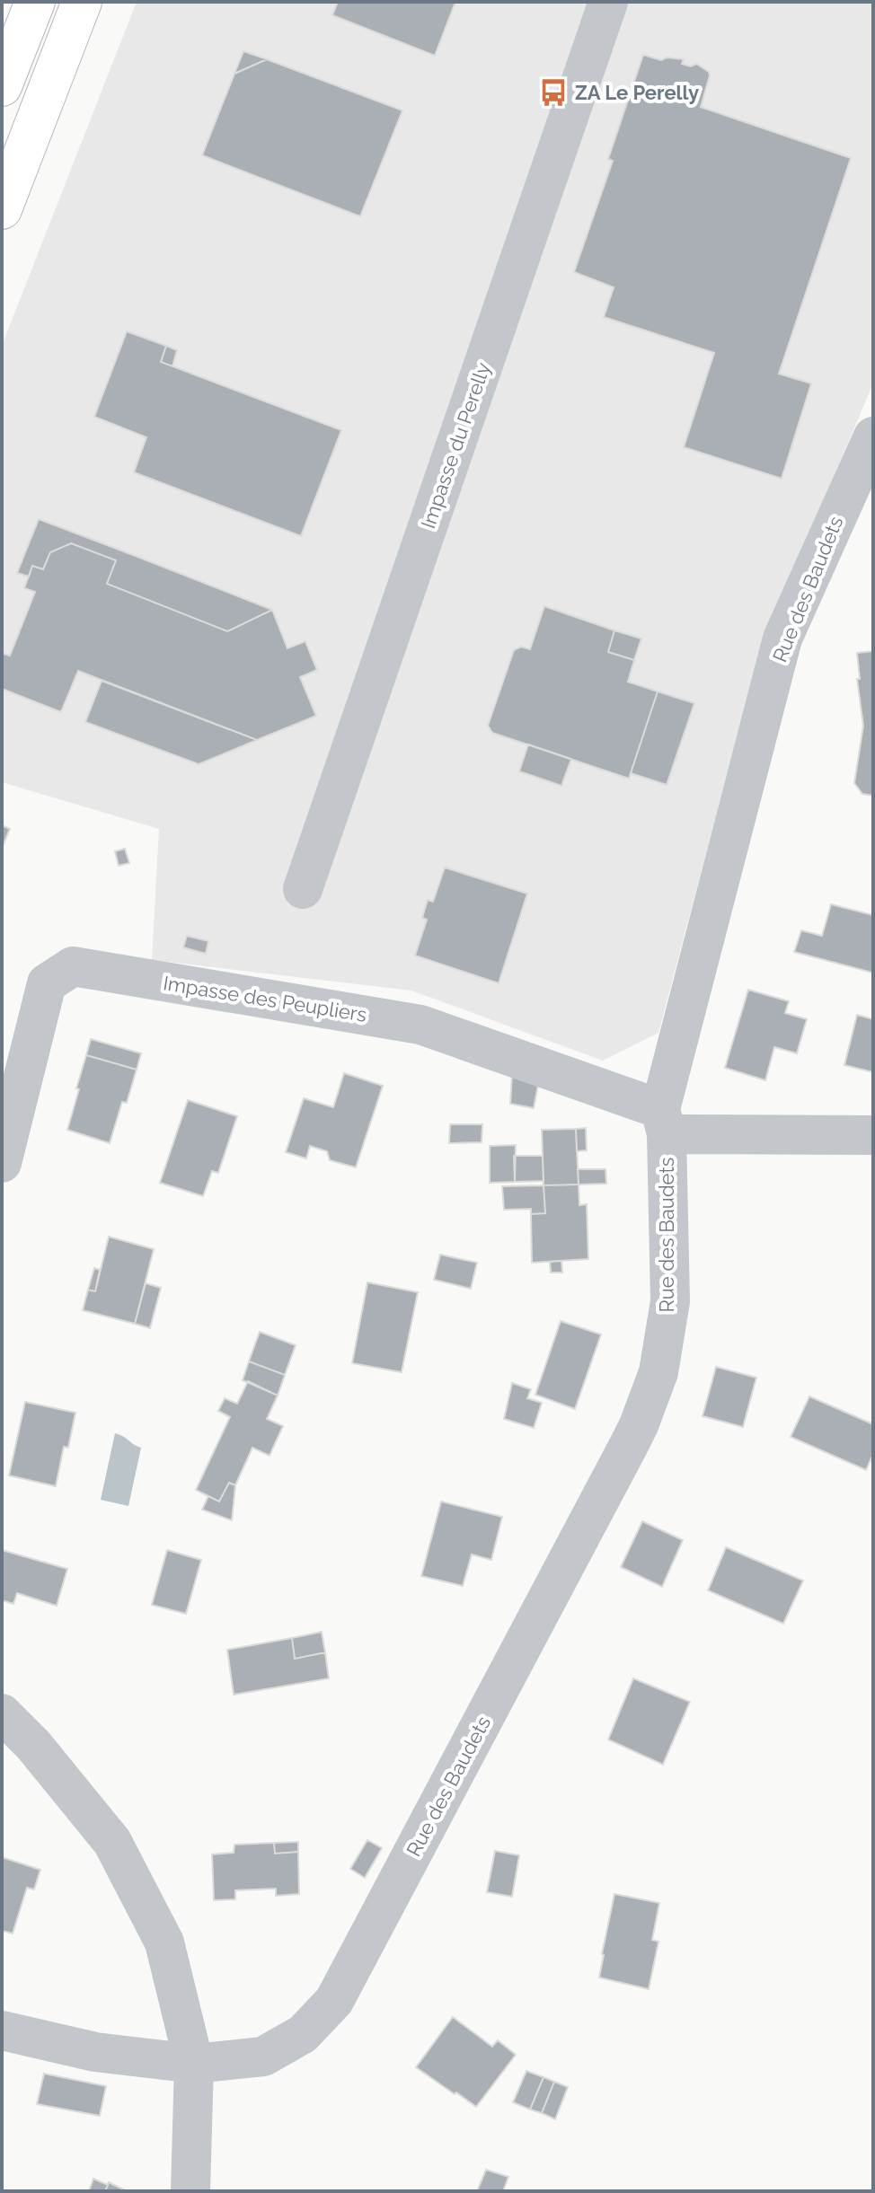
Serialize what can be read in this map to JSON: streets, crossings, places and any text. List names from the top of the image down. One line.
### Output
{"streets":{"street":["Impasse du Perelly","Rue des Baudets","Impasse des Peupliers"]},"crossings":[["Rue des Baudets","Impasse des Peupliers"]],"places":{"bus stop":["ZA Le Perelly"]}}
